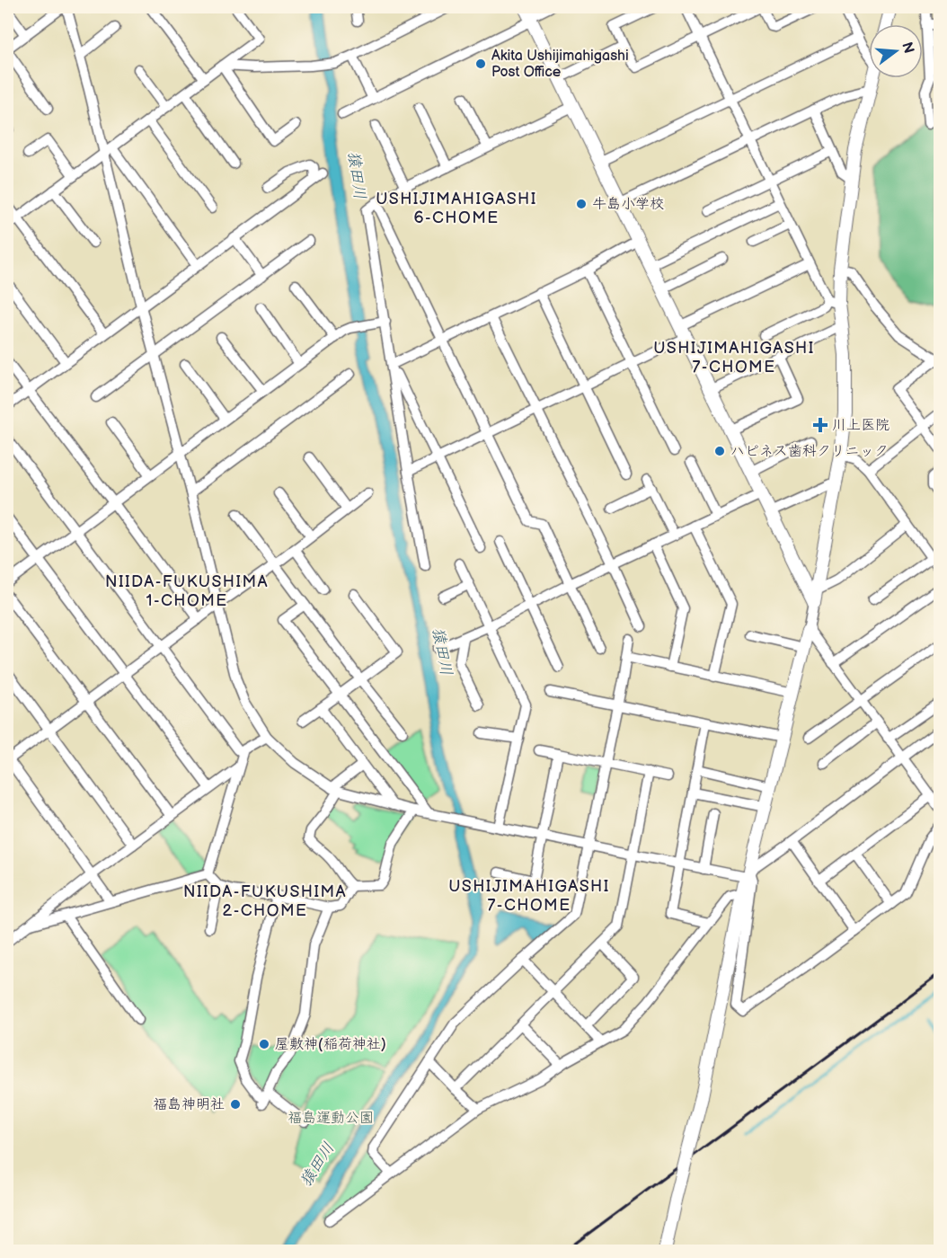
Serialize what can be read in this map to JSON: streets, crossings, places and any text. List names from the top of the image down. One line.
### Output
{"districts":["USHIJIMAHIGASHI 6-CHOME","USHIJIMAHIGASHI 7-CHOME","NIIDA-FUKUSHIMA 1-CHOME","USHIJIMAHIGASHI 7-CHOME","NIIDA-FUKUSHIMA 2-CHOME"],"water":["猿田川"],"parks":["福島運動公園"],"places":{"other":["Akita Ushijimahigashi Post Office","牛島小学校","ハピネス歯科クリニック","屋敷神(稲荷神社)","福島神明社"],"health":["川上医院"]},"north":"right"}
